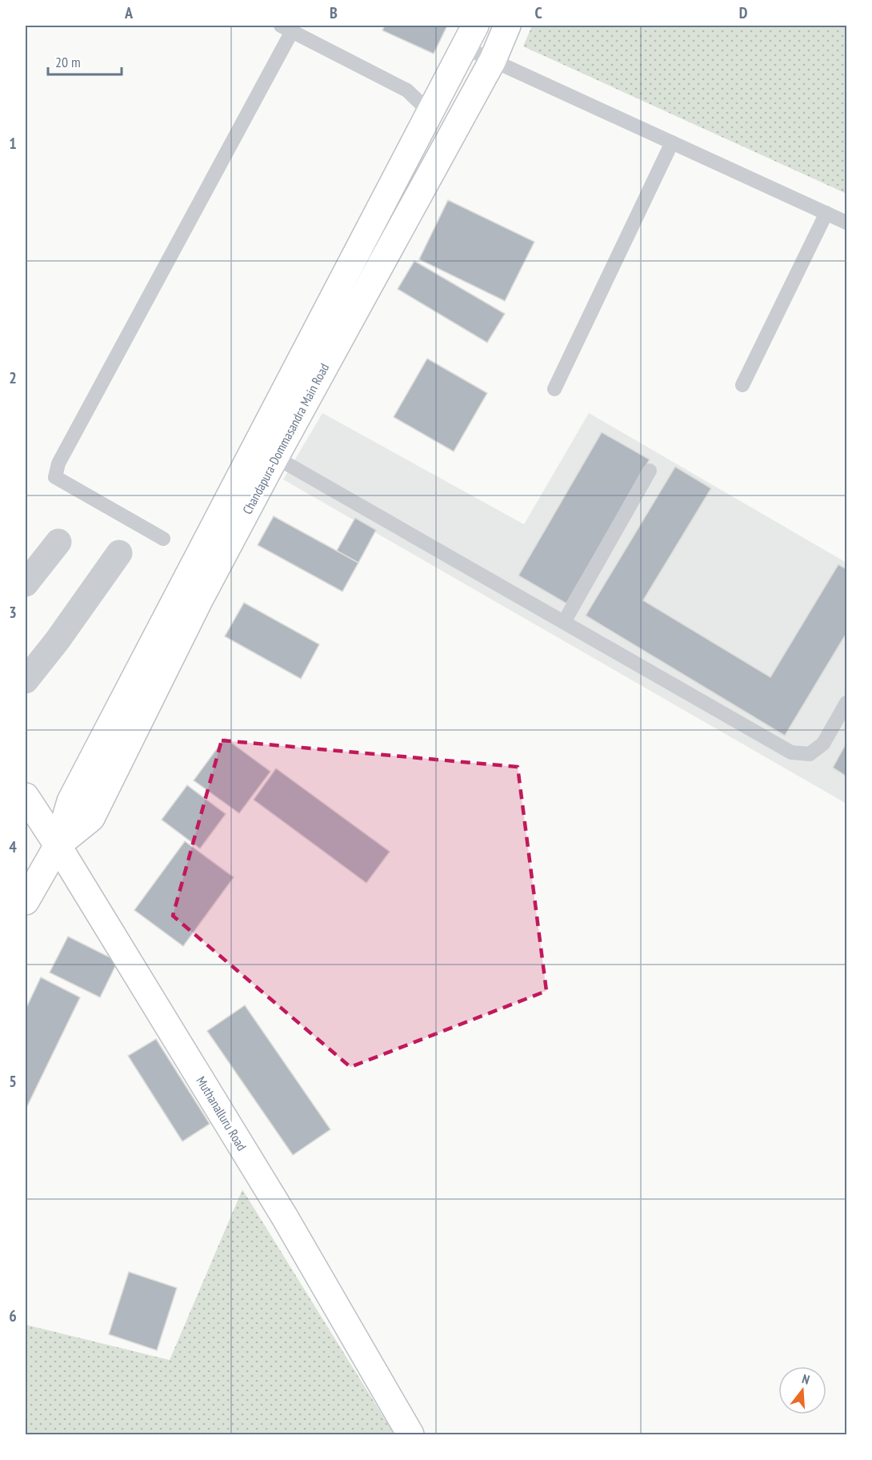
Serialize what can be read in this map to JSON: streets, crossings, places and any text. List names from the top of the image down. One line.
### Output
{"streets":{"main road":["Chandapura-Dommasandra Main Road","Muthanalluru Road"]},"crossings":[["Chandapura-Dommasandra Main Road","Muthanalluru Road"]],"scale_bar":"20 m","north":"top","grid":{"columns":["A","B","C","D"],"rows":["1","2","3","4","5","6"]}}
